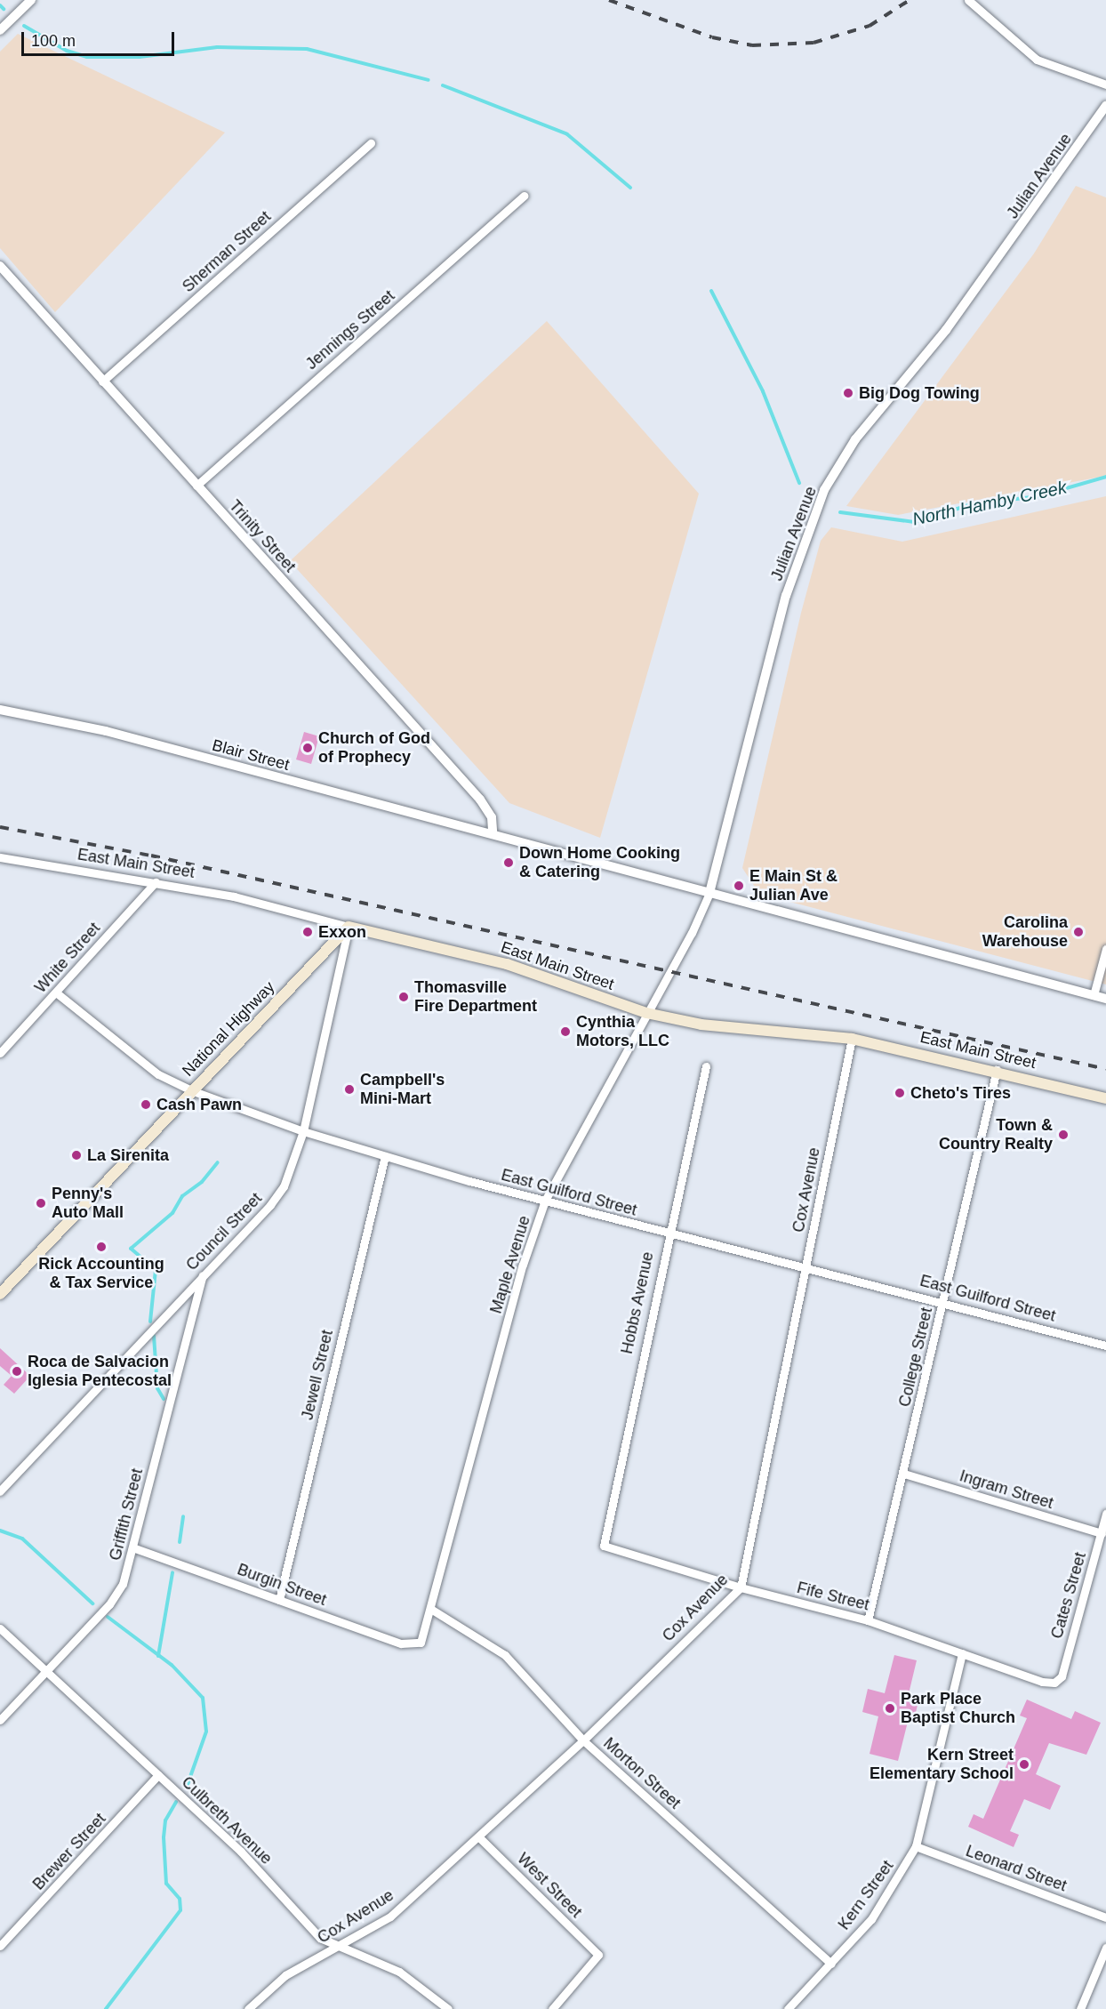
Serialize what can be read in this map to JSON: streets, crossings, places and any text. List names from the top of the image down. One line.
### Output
{"streets":{"main road":["East Main Street","National Highway"],"street":["Julian Avenue","Sherman Street","Jennings Street","Trinity Street","Blair Street","White Street","Cox Avenue","East Guilford Street","Council Street","Maple Avenue","Hobbs Avenue","College Street","Jewell Street","Ingram Street","Griffith Street","Burgin Street","Cates Street","Fife Street","Morton Street","Culbreth Avenue","Brewer Street","Leonard Street","West Street","Kern Street"]},"crossings":[["Julian Avenue","Maple Avenue"],["Sherman Street","Trinity Street"],["Jennings Street","Trinity Street"],["Trinity Street","Blair Street"],["East Main Street","White Street"],["East Main Street","National Highway"],["East Main Street","Cox Avenue"],["East Main Street","Council Street"],["East Main Street","Maple Avenue"],["East Main Street","College Street"],["White Street","East Guilford Street"],["National Highway","East Guilford Street"],["National Highway","Council Street"],["Cox Avenue","East Guilford Street"],["Cox Avenue","Fife Street"],["Cox Avenue","Morton Street"],["Cox Avenue","Culbreth Avenue"],["Cox Avenue","West Street"],["East Guilford Street","Council Street"],["East Guilford Street","Maple Avenue"],["East Guilford Street","Hobbs Avenue"],["East Guilford Street","College Street"],["East Guilford Street","Jewell Street"],["Council Street","Griffith Street"],["Maple Avenue","Burgin Street"],["Maple Avenue","Morton Street"],["Hobbs Avenue","Fife Street"],["College Street","Ingram Street"],["College Street","Fife Street"],["Jewell Street","Burgin Street"],["Ingram Street","Cates Street"],["Griffith Street","Burgin Street"],["Griffith Street","Culbreth Avenue"],["Cates Street","Fife Street"],["Fife Street","Kern Street"],["Morton Street","Kern Street"],["Culbreth Avenue","Brewer Street"],["Leonard Street","Kern Street"]],"water":["North Hamby Creek"],"places":["Big Dog Towing","Church of God of Prophecy","Down Home Cooking & Catering","E Main St & Julian Ave","Exxon","Carolina Warehouse","Thomasville Fire Department","Cynthia Motors, LLC","Campbell's Mini-Mart","Cheto's Tires","Cash Pawn","Town & Country Realty","La Sirenita","Penny's Auto Mall","Rick Accounting & Tax Service","Roca de Salvacion Iglesia Pentecostal","Park Place Baptist Church","Kern Street Elementary School"],"scale_bar":"100 m"}
